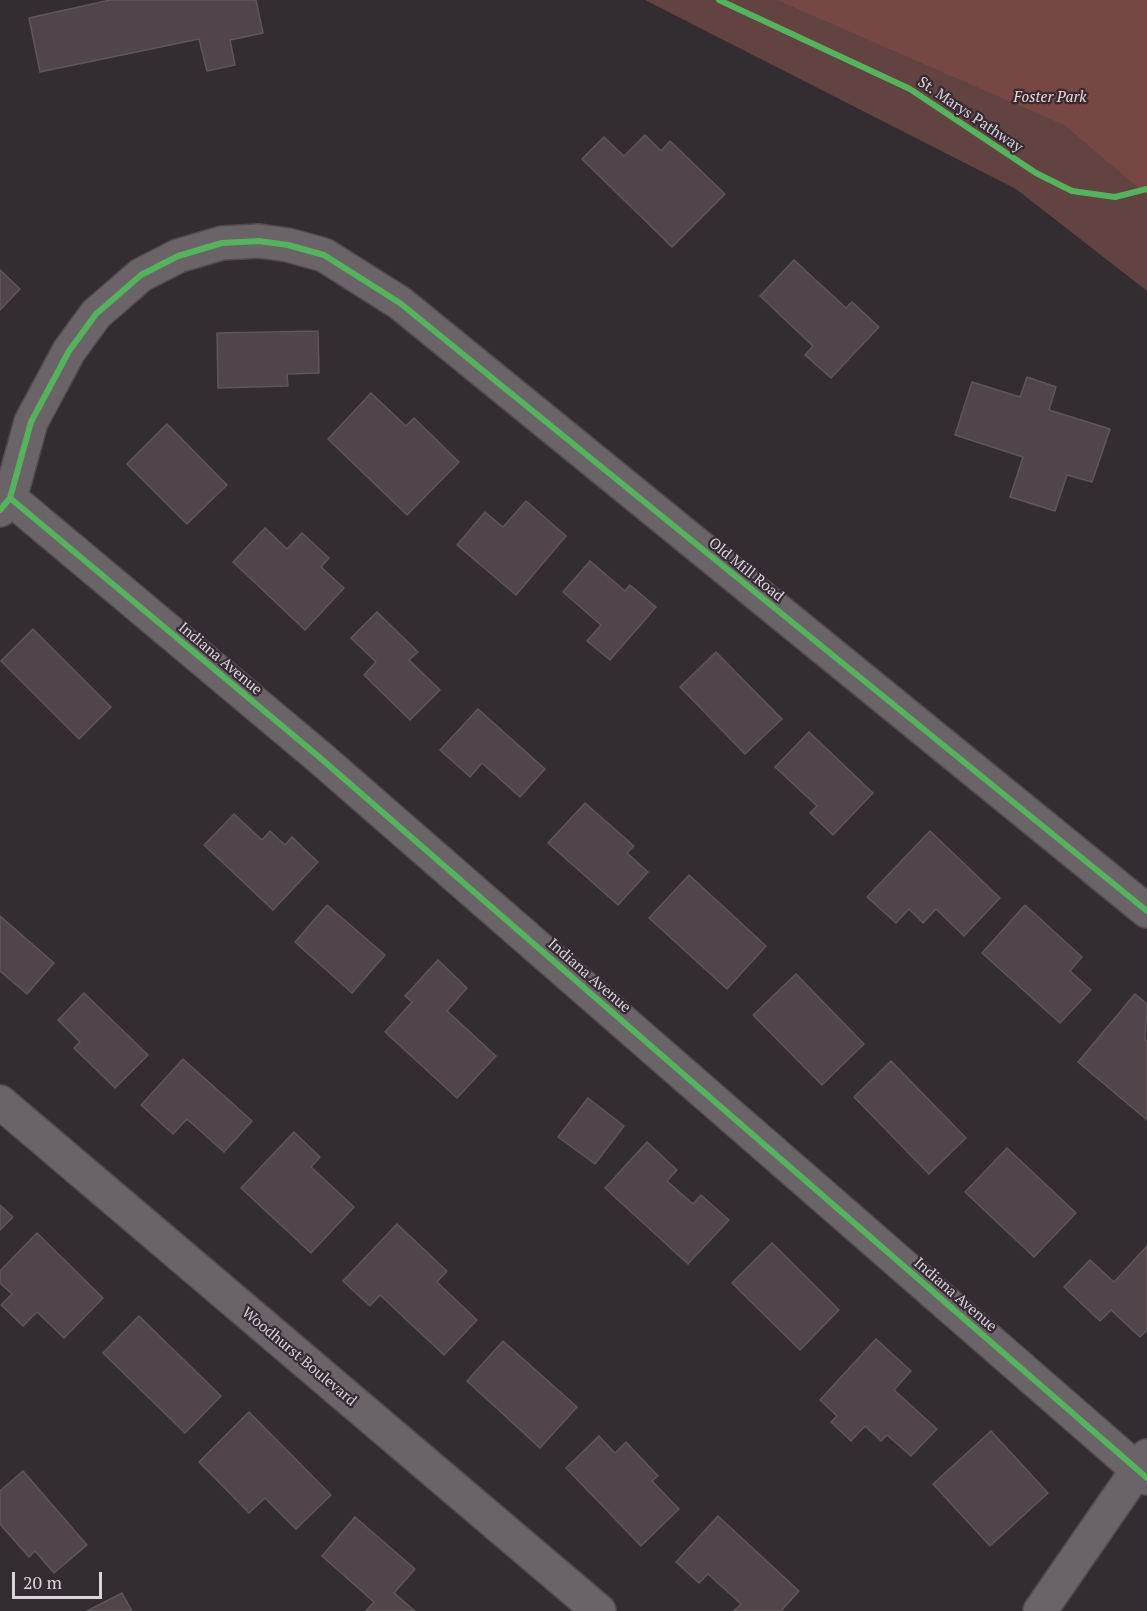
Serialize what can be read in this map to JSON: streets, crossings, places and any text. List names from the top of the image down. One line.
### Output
{"streets":{"street":["Old Mill Road","Indiana Avenue","Woodhurst Boulevard"],"cycle path":["St. Marys Pathway"]},"crossings":[["Old Mill Road","Indiana Avenue"]],"parks":["Foster Park"],"scale_bar":"20 m"}
